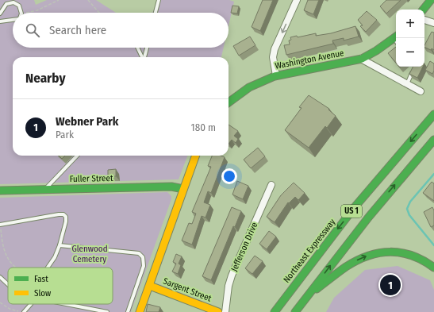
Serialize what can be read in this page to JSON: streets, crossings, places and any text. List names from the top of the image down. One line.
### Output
{"streets":{"main road":["Washington Avenue","Fuller Street","US 1","Northeast Expressway","Sargent Street"],"street":["Jefferson Drive"]},"parks":["Glenwood Cemetery"],"legend":["Fast","Slow"],"page":{"map_buttons":["+","−"],"search":"Search here","heading":"Nearby","list":[{"mark":"1","name":"Webner Park","note":"Park","value":"180 m"}],"pins":"1"}}
